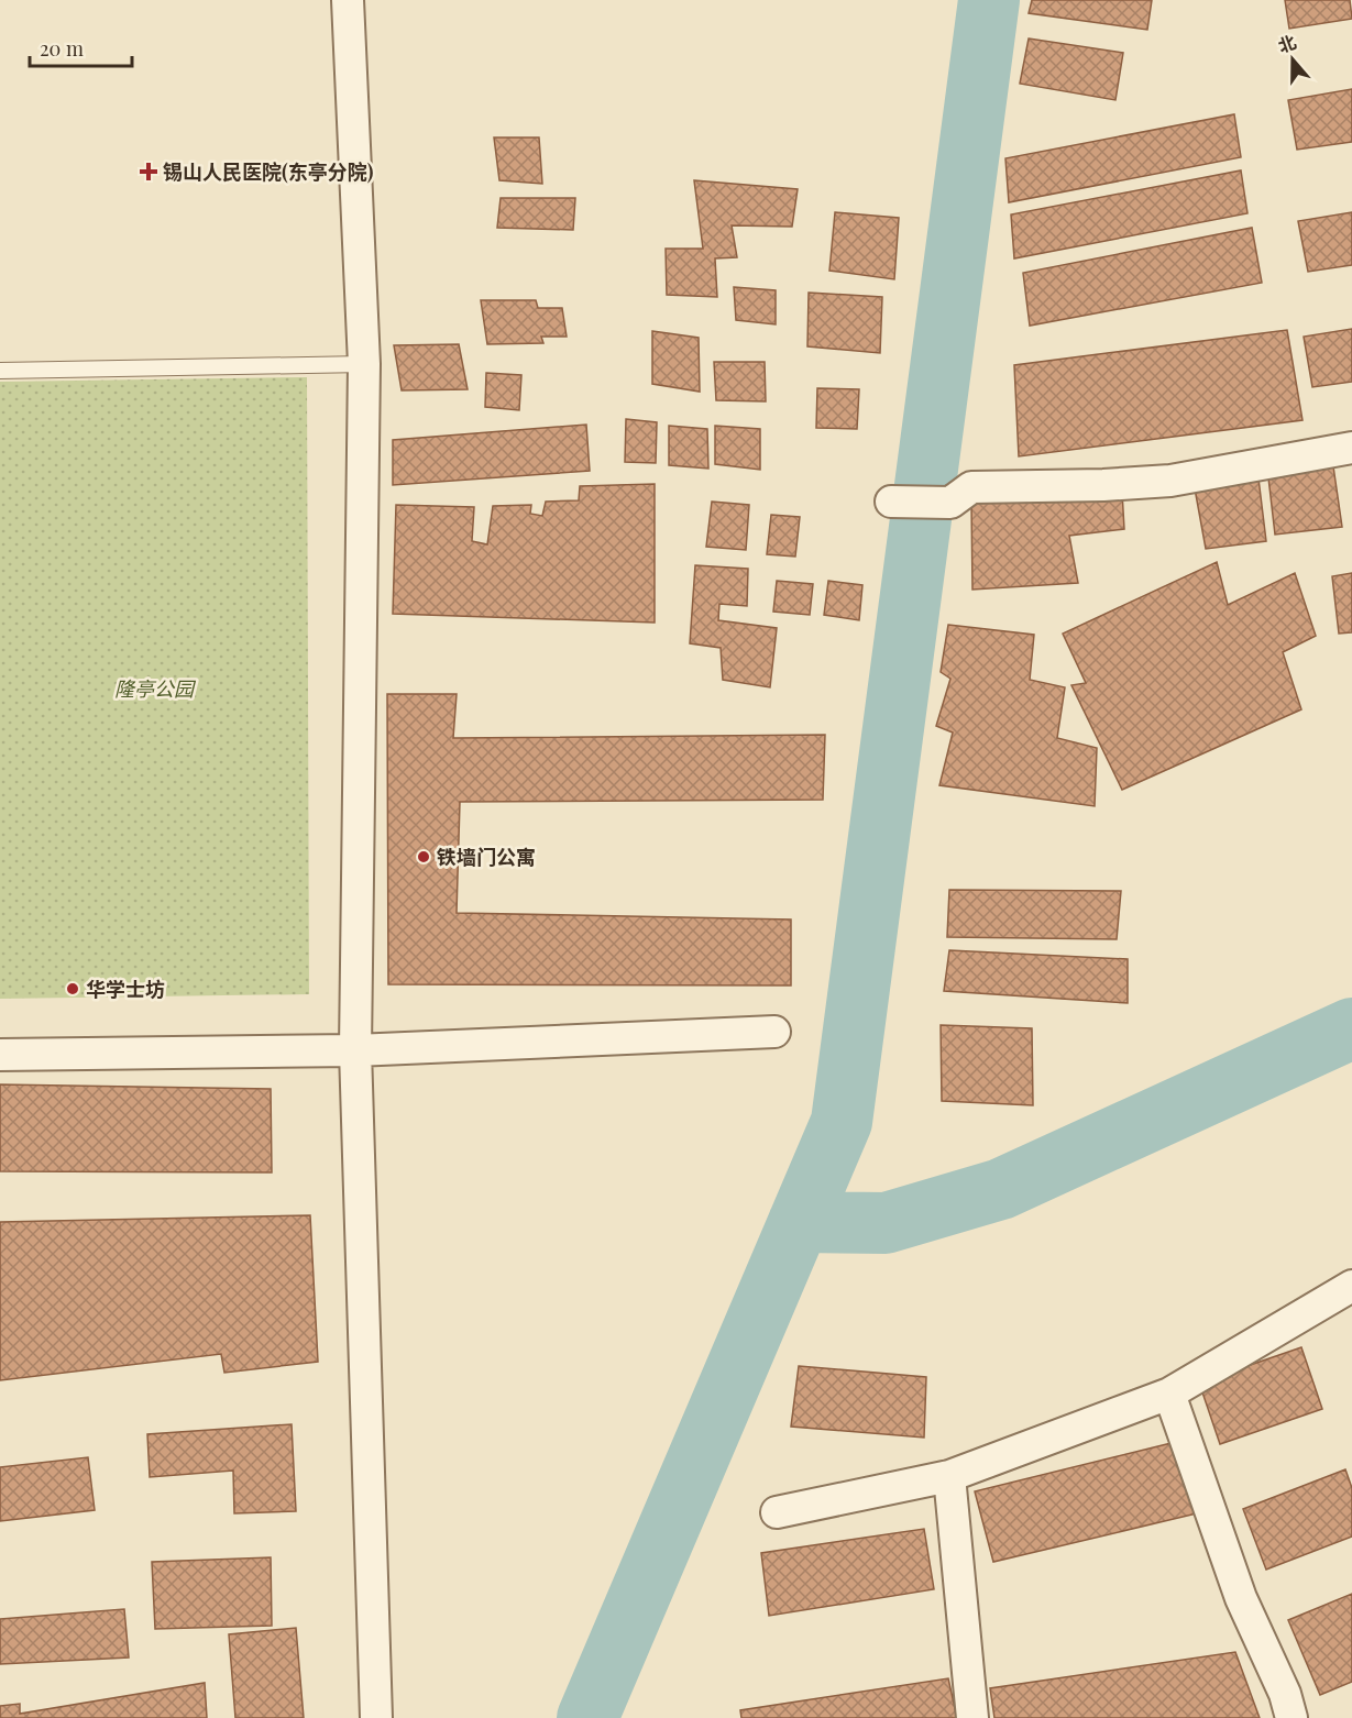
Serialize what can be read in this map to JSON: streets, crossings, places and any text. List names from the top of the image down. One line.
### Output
{"parks":["隆亭公园"],"places":{"health":["锡山人民医院(东亭分院)"],"other":["铁墙门公寓","华学士坊"]},"scale_bar":"20 m","north":"top"}
